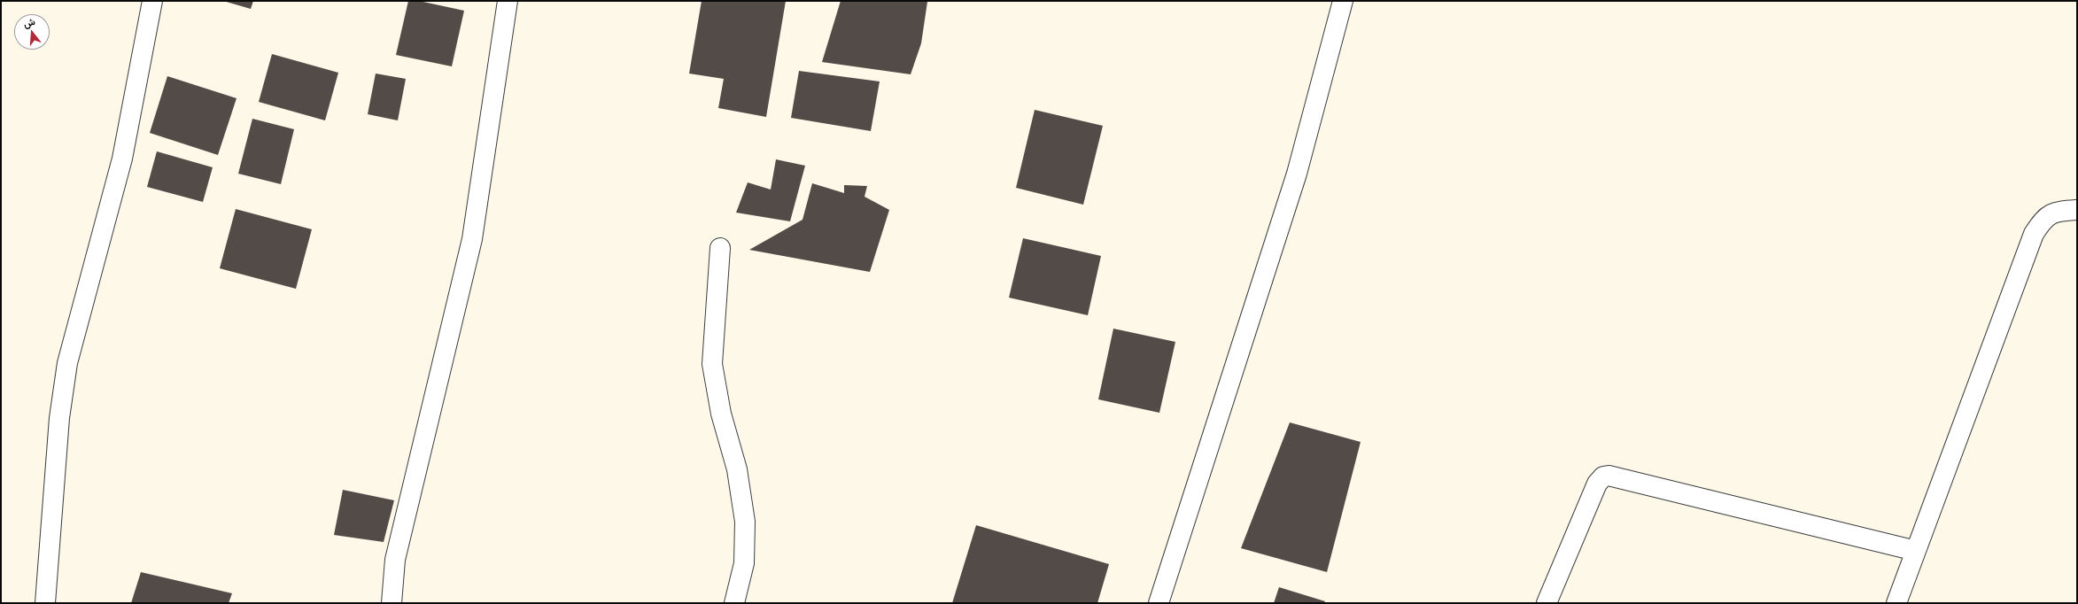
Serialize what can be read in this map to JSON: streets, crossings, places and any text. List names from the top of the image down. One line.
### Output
{"north":"top"}
